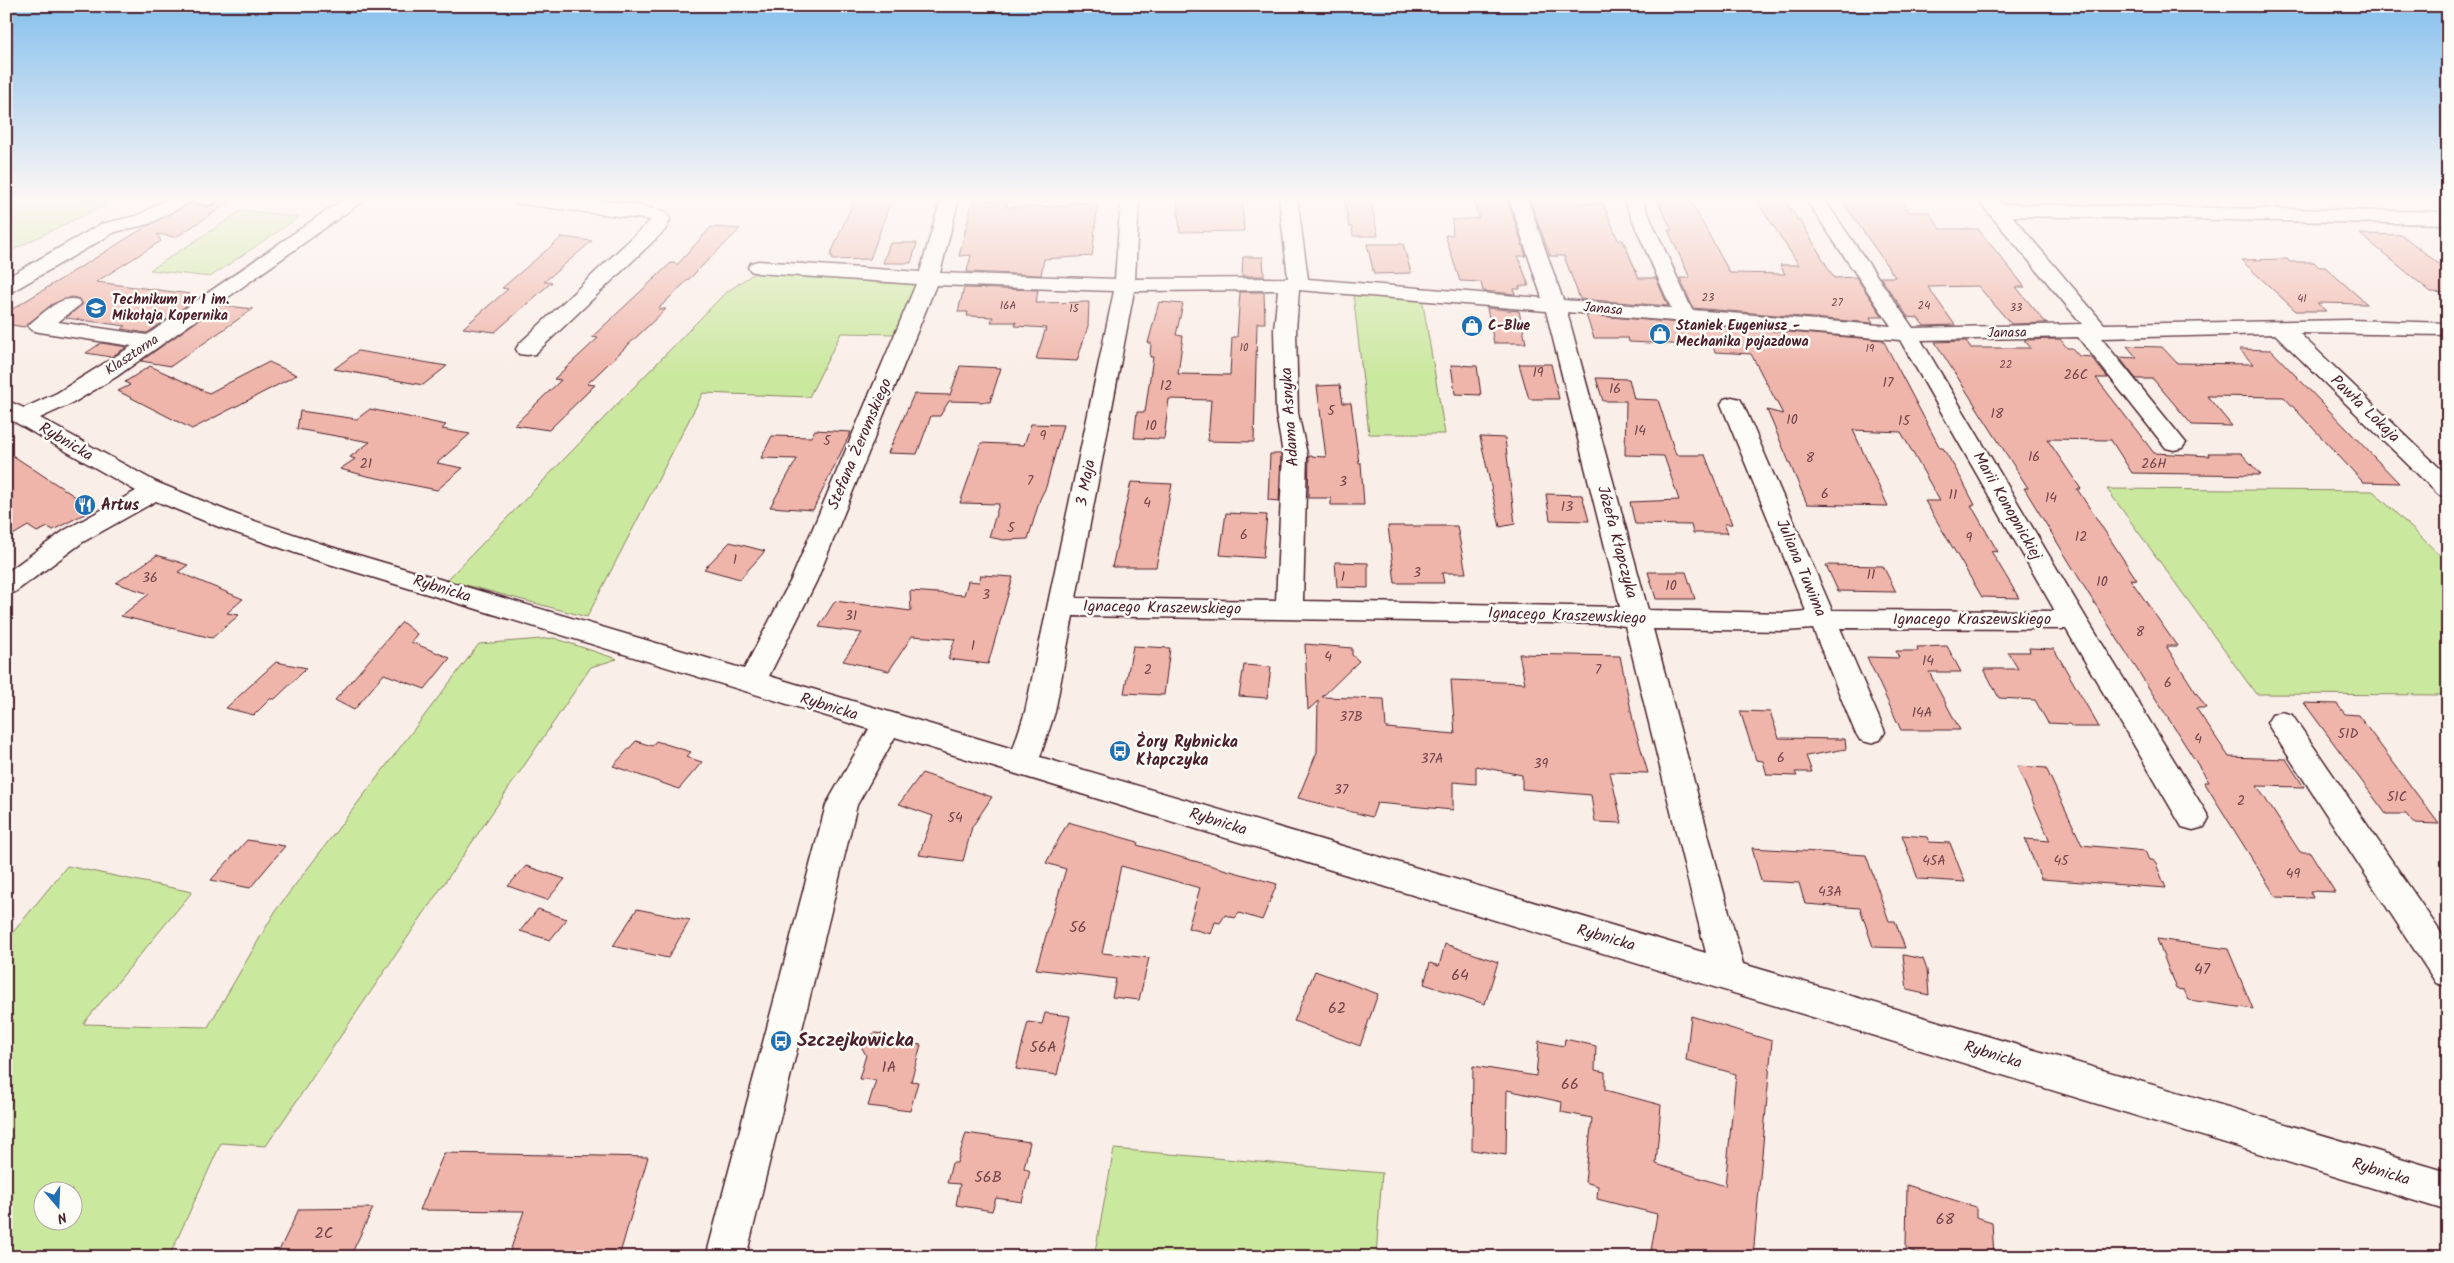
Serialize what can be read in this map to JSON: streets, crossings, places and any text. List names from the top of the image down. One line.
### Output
{"streets":{"street":["Janasa","Klasztorna","Pawła Lokaja","Adama Asnyka","Rybnicka","Stefana Żeromskiego","3 Maja","Marii Konopnickiej","Józefa Kłapczyka","Juliana Tuwima","Ignacego Kraszewskiego"]},"crossings":[["Janasa","Pawła Lokaja"],["Janasa","Adama Asnyka"],["Janasa","Stefana Żeromskiego"],["Janasa","3 Maja"],["Janasa","Marii Konopnickiej"],["Janasa","Józefa Kłapczyka"],["Klasztorna","Rybnicka"],["Adama Asnyka","Ignacego Kraszewskiego"],["Rybnicka","Stefana Żeromskiego"],["Rybnicka","3 Maja"],["Rybnicka","Józefa Kłapczyka"],["3 Maja","Ignacego Kraszewskiego"],["Marii Konopnickiej","Ignacego Kraszewskiego"],["Józefa Kłapczyka","Ignacego Kraszewskiego"],["Juliana Tuwima","Ignacego Kraszewskiego"]],"places":{"school or university":["Technikum nr 1 im. Mikołaja Kopernika"],"shop":["C-Blue","Staniek Eugeniusz - Mechanika pojazdowa"],"restaurant":["Artus"],"bus stop":["Żory Rybnicka Kłapczyka","Szczejkowicka"]},"house_numbers":["23","41","27","16A","24","33","15","10","19","22","19","26C","17","12","16","5","18","10","15","10","14","9","5","16","8","21","26H","7","3","6","11","14","4","13","5","6","12","9","1","3","11","1","36","10","10","3","31","8","1","4","14","2","7","6","14A","37B","51D","4","6","37A","39","37","51C","2","54","45A","45","49","43A","56","47","64","62","56A","1A","66","56B","68","2C"],"north":"bottom"}
